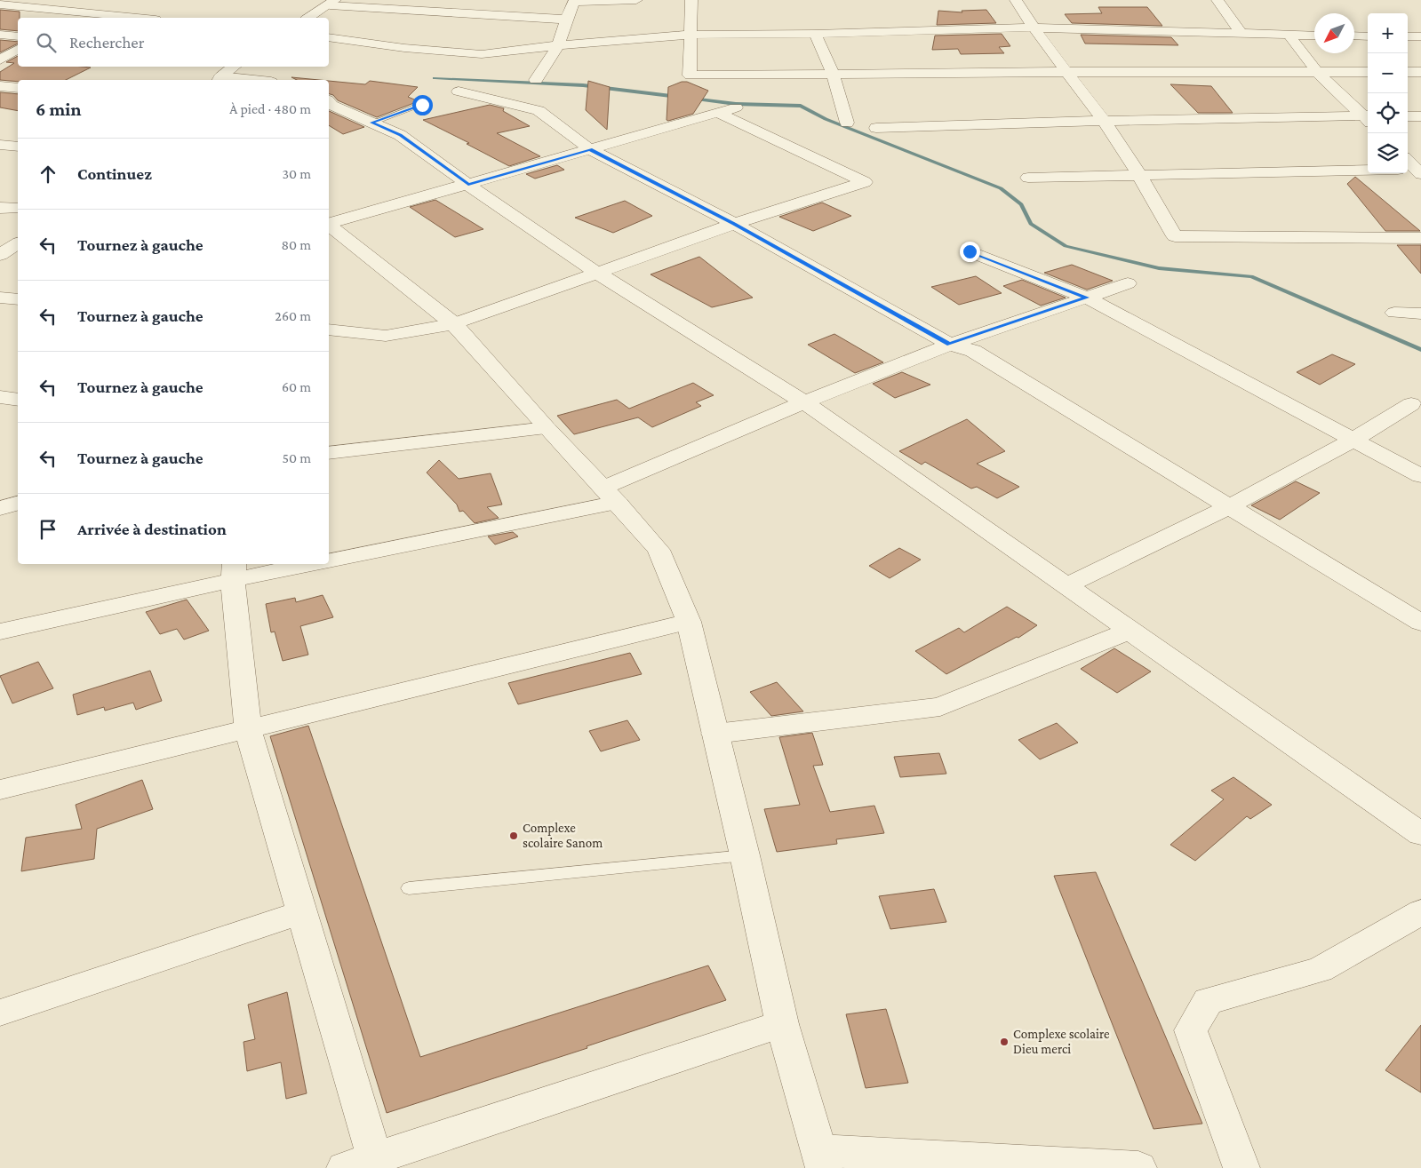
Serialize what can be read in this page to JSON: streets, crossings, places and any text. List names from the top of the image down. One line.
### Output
{"places":["Complexe scolaire Sanom","Complexe scolaire Dieu merci"],"north":"bottom left","page":{"map_buttons":["+","−"],"search":"Rechercher","heading":["6 min","À pied · 480 m"],"list":[["Continuez","30 m"],["Tournez à gauche","80 m"],["Tournez à gauche","260 m"],["Tournez à gauche","60 m"],["Tournez à gauche","50 m"],"Arrivée à destination"]}}
